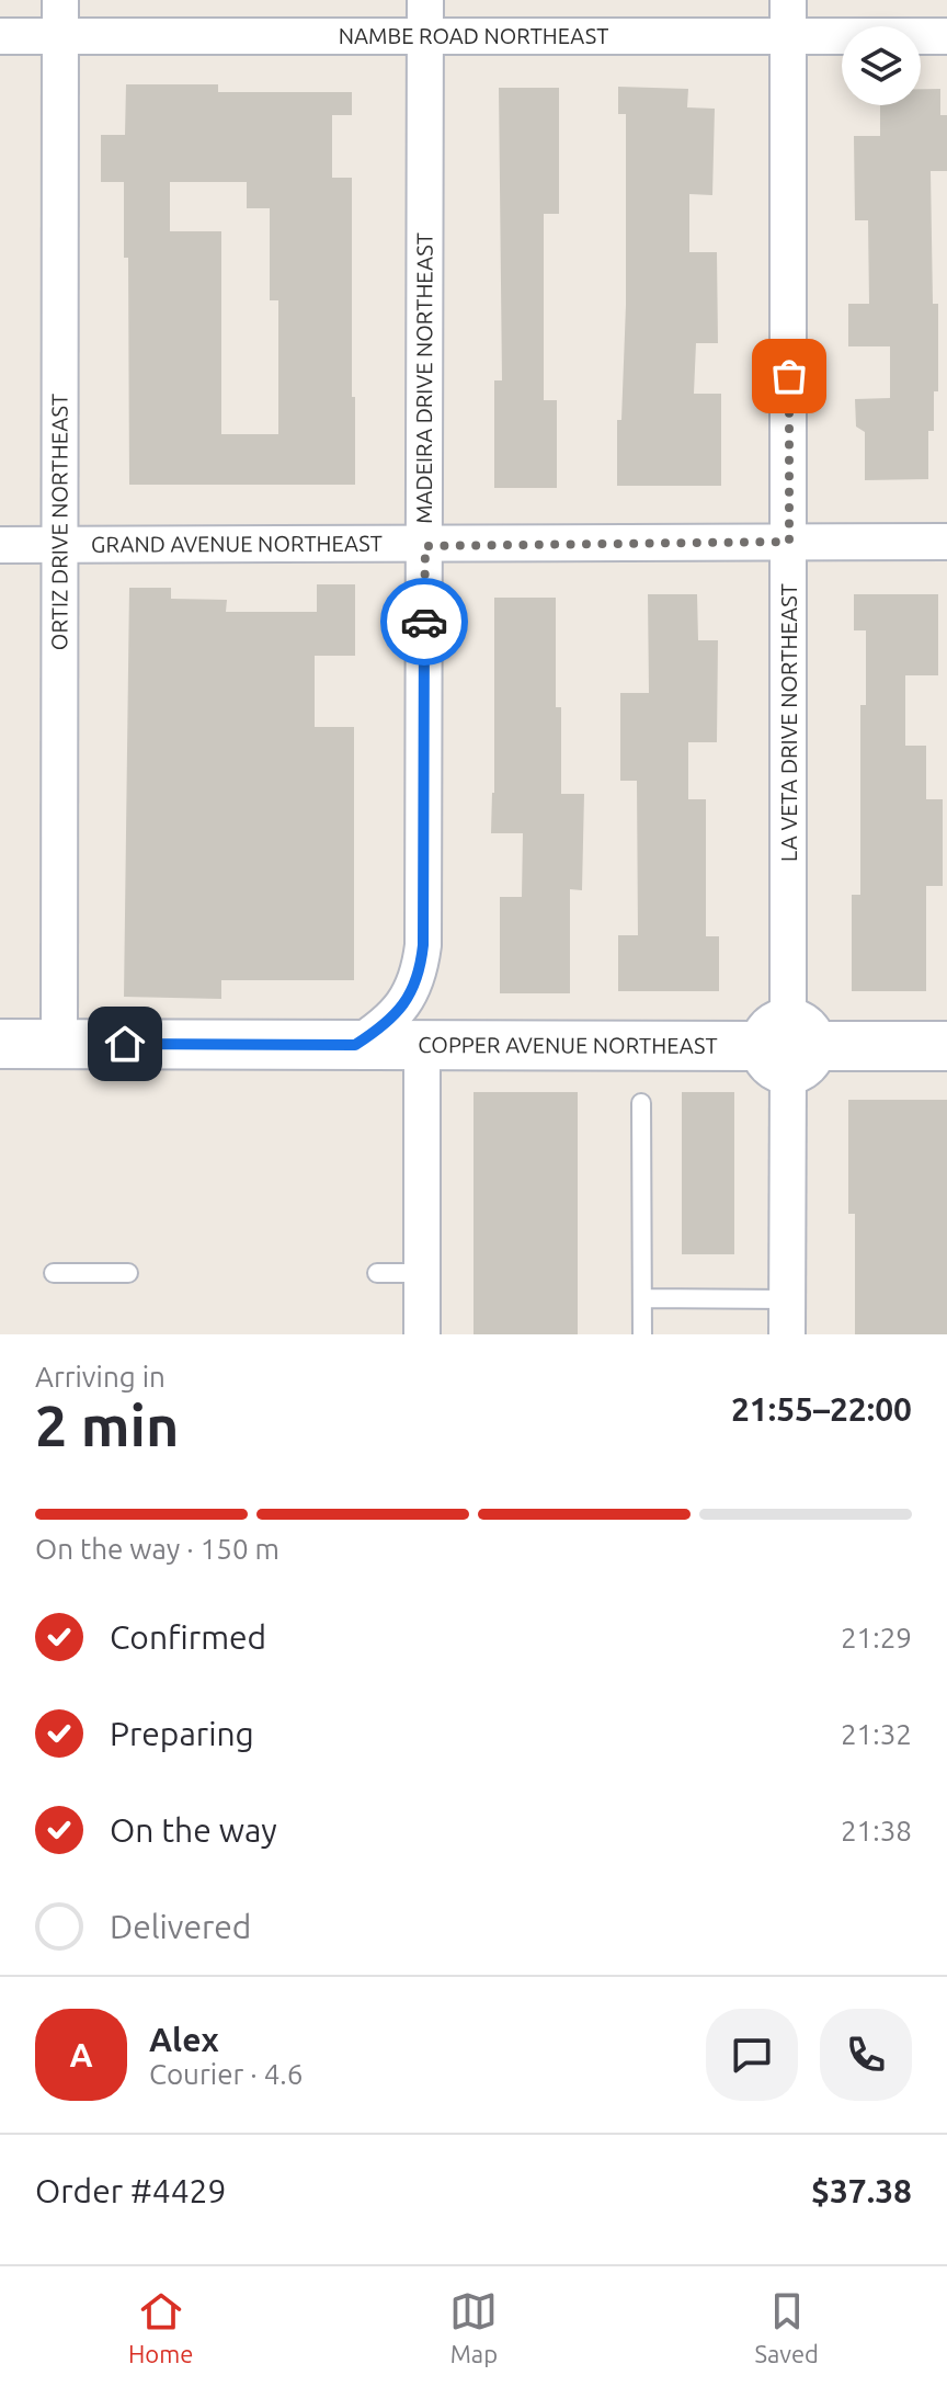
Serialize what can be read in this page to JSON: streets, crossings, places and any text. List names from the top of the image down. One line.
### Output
{"streets":{"street":["NAMBE ROAD NORTHEAST","MADEIRA DRIVE NORTHEAST","ORTIZ DRIVE NORTHEAST","GRAND AVENUE NORTHEAST","LA VETA DRIVE NORTHEAST","COPPER AVENUE NORTHEAST"]},"crossings":[["NAMBE ROAD NORTHEAST","MADEIRA DRIVE NORTHEAST"],["NAMBE ROAD NORTHEAST","ORTIZ DRIVE NORTHEAST"],["NAMBE ROAD NORTHEAST","LA VETA DRIVE NORTHEAST"],["MADEIRA DRIVE NORTHEAST","GRAND AVENUE NORTHEAST"],["MADEIRA DRIVE NORTHEAST","COPPER AVENUE NORTHEAST"],["ORTIZ DRIVE NORTHEAST","GRAND AVENUE NORTHEAST"],["ORTIZ DRIVE NORTHEAST","COPPER AVENUE NORTHEAST"],["GRAND AVENUE NORTHEAST","LA VETA DRIVE NORTHEAST"],["LA VETA DRIVE NORTHEAST","COPPER AVENUE NORTHEAST"]],"page":{"heading":["2 min","Arriving in","21:55–22:00"],"panel":["Alex","Courier · 4.6","Order #4429","$37.38"],"bar":"On the way · 150 m","list":[["Confirmed","21:29"],["Preparing","21:32"],["On the way","21:38"],"Delivered"],"round":"A","tabs":["Home","Map","Saved"]}}
